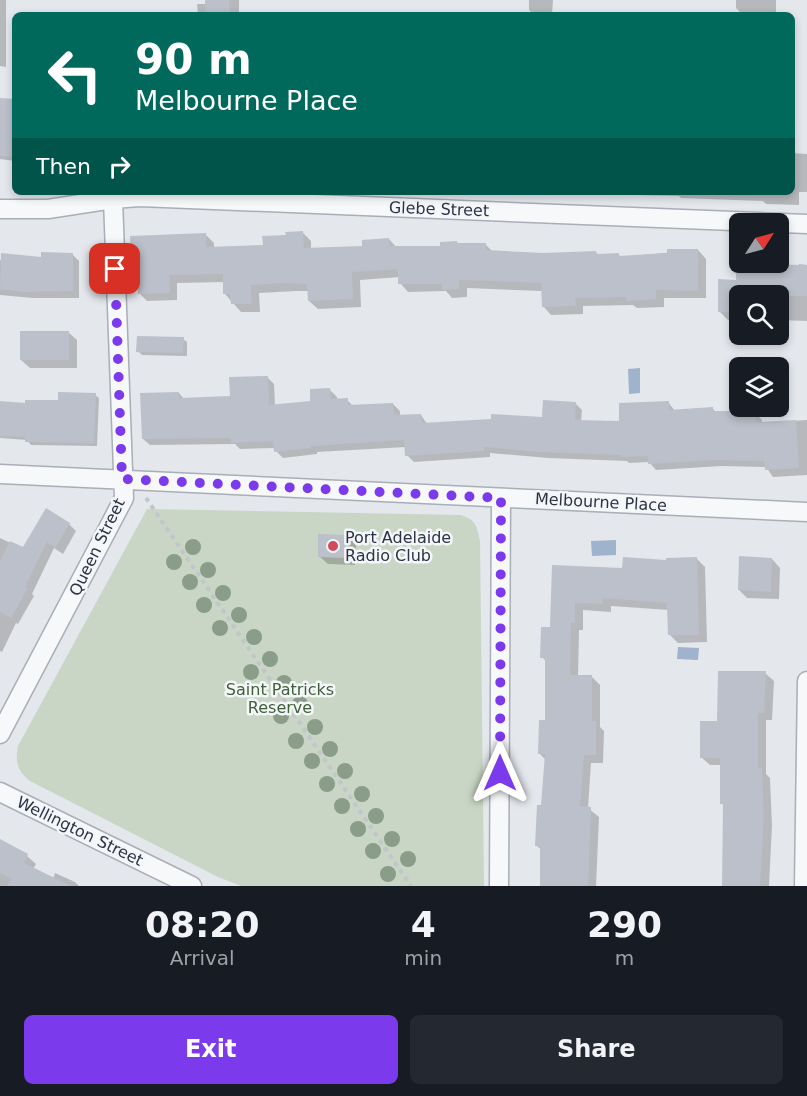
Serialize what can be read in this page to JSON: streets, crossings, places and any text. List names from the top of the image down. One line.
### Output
{"streets":{"street":["Glebe Street","Melbourne Place","Queen Street","Wellington Street"]},"crossings":[["Glebe Street","Queen Street"],["Melbourne Place","Queen Street"]],"parks":["Saint Patricks Reserve"],"places":["Port Adelaide Radio Club"],"north":"top right","page":{"turn":["90 m","Melbourne Place"],"then":"Then","eta":["08:20","Arrival","4","min","290","m"],"buttons":["Exit","Share"]}}
